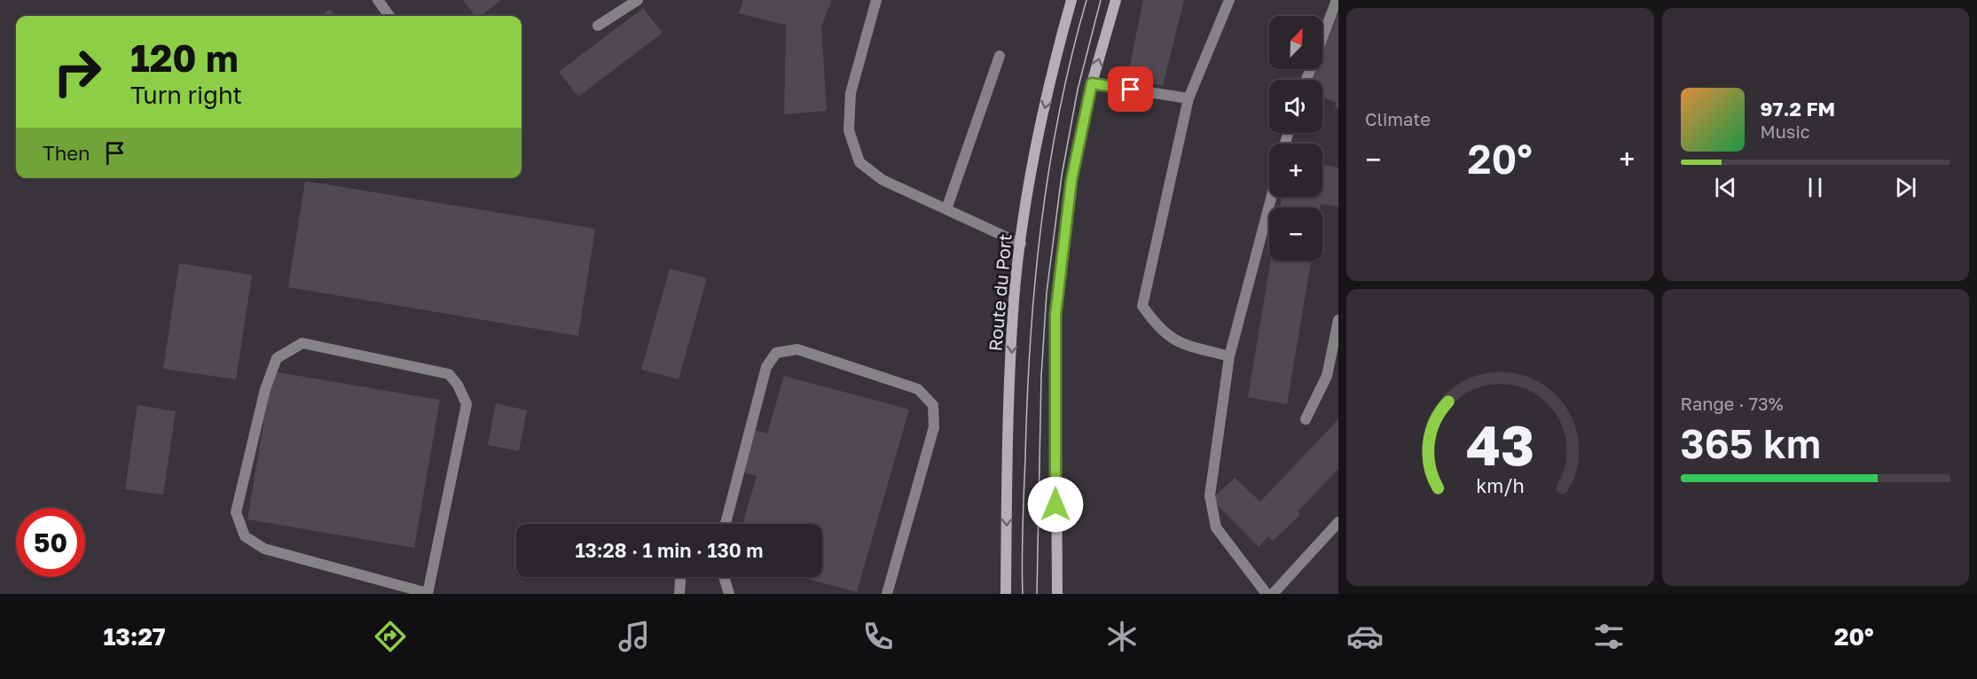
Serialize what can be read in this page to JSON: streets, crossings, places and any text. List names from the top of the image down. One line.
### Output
{"streets":{"main road":["Route du Port"]},"north":"top right","page":{"tile":["Climate",["Range · 73%","365 km"]],"map_buttons":["+","−"],"turn":["120 m","Turn right"],"song":["97.2 FM","Music"],"then":"Then","heat":["−","20°","+"],"limit":"50","trip":"13:28 · 1 min · 130 m","tabs":["13:27","20°"],"gauge":["43","km/h"]}}
